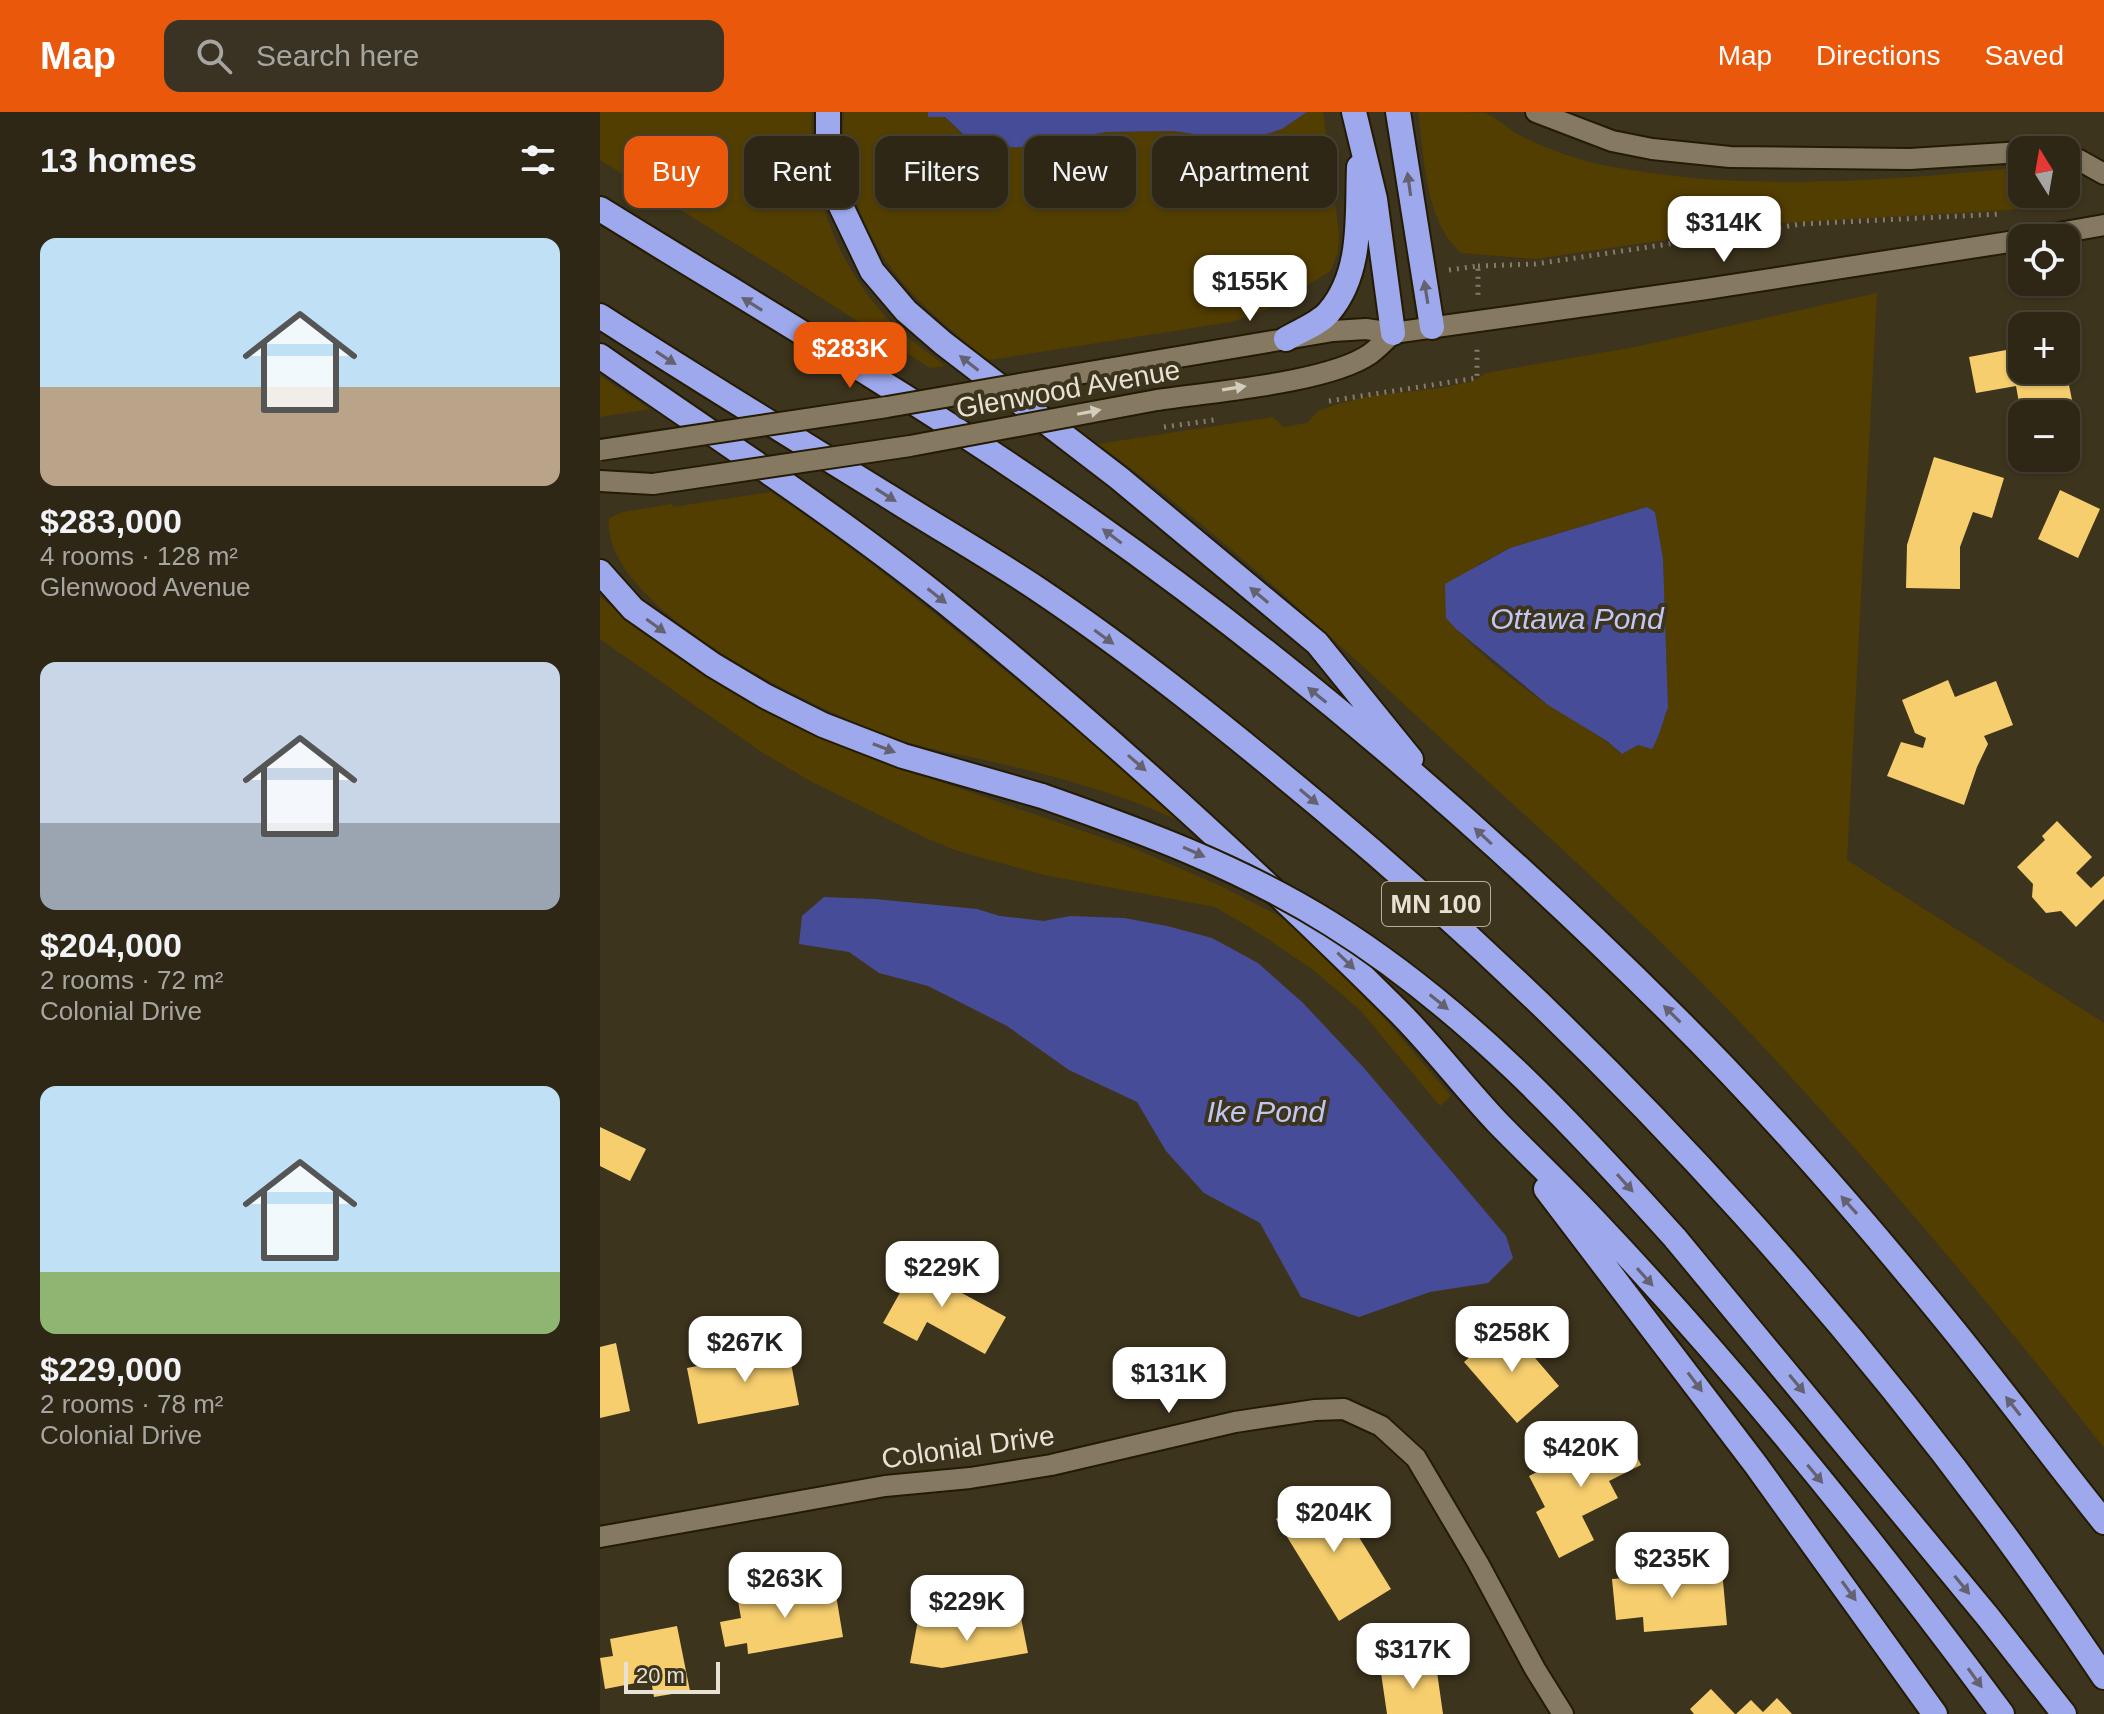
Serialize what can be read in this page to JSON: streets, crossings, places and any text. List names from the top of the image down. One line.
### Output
{"streets":{"highway":["MN 100"],"street":["Glenwood Avenue","Colonial Drive"]},"water":["Ottawa Pond","Ike Pond"],"scale_bar":"20 m","north":"top","page":{"header":"Map","search":"Search here","nav":["Map","Directions","Saved"],"heading":"13 homes","map_buttons":["+","−"],"chip":["Buy","Rent","Filters","New","Apartment"],"price":["$314K","$155K","$283K","$229K","$258K","$267K","$131K","$420K","$204K","$235K","$263K","$229K","$317K"],"list":[{"name":"$283,000","note":"4 rooms · 128 m² · Glenwood Avenue"},{"name":"$204,000","note":"2 rooms · 72 m² · Colonial Drive"},{"name":"$229,000","note":"2 rooms · 78 m² · Colonial Drive"}],"scale":"20 m"}}
